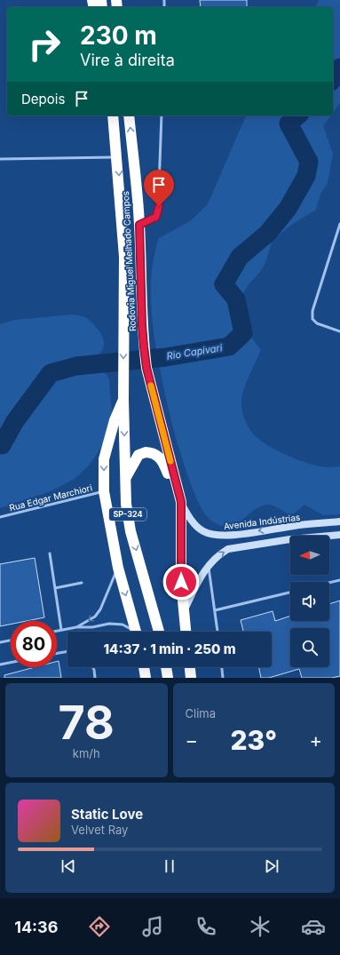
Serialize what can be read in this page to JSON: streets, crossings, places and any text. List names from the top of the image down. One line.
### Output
{"streets":{"highway":["Rodovia Miguel Melhado Campos","SP-324"],"street":["Avenida Indústrias"],"lane":["Rua Edgar Marchiori"]},"crossings":[["Rodovia Miguel Melhado Campos","Avenida Indústrias"]],"water":["Rio Capivari"],"north":"left","page":{"turn":["230 m","Vire à direita"],"then":"Depois","limit":"80","trip":"14:37 · 1 min · 250 m","tile":[["78","km/h"],"Clima"],"heat":["−","23°","+"],"song":["Static Love","Velvet Ray"],"tabs":"14:36"}}
